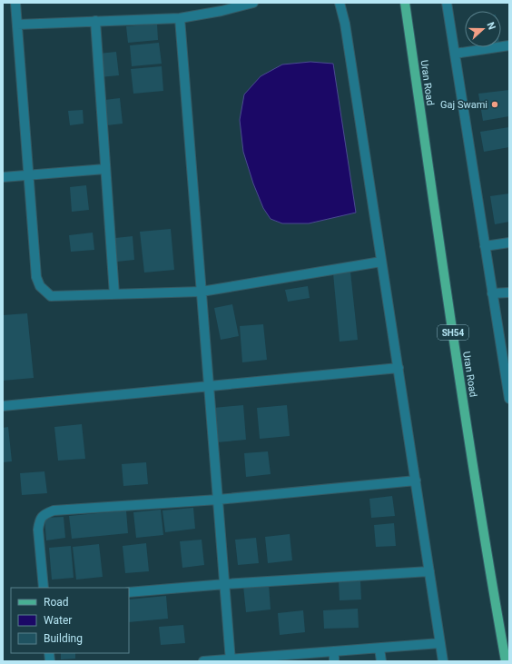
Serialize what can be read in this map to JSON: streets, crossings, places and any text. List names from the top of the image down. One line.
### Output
{"streets":{"main road":["Uran Road","SH54"]},"places":["Gaj Swami"],"legend":["Road","Water","Building"],"north":"right"}
